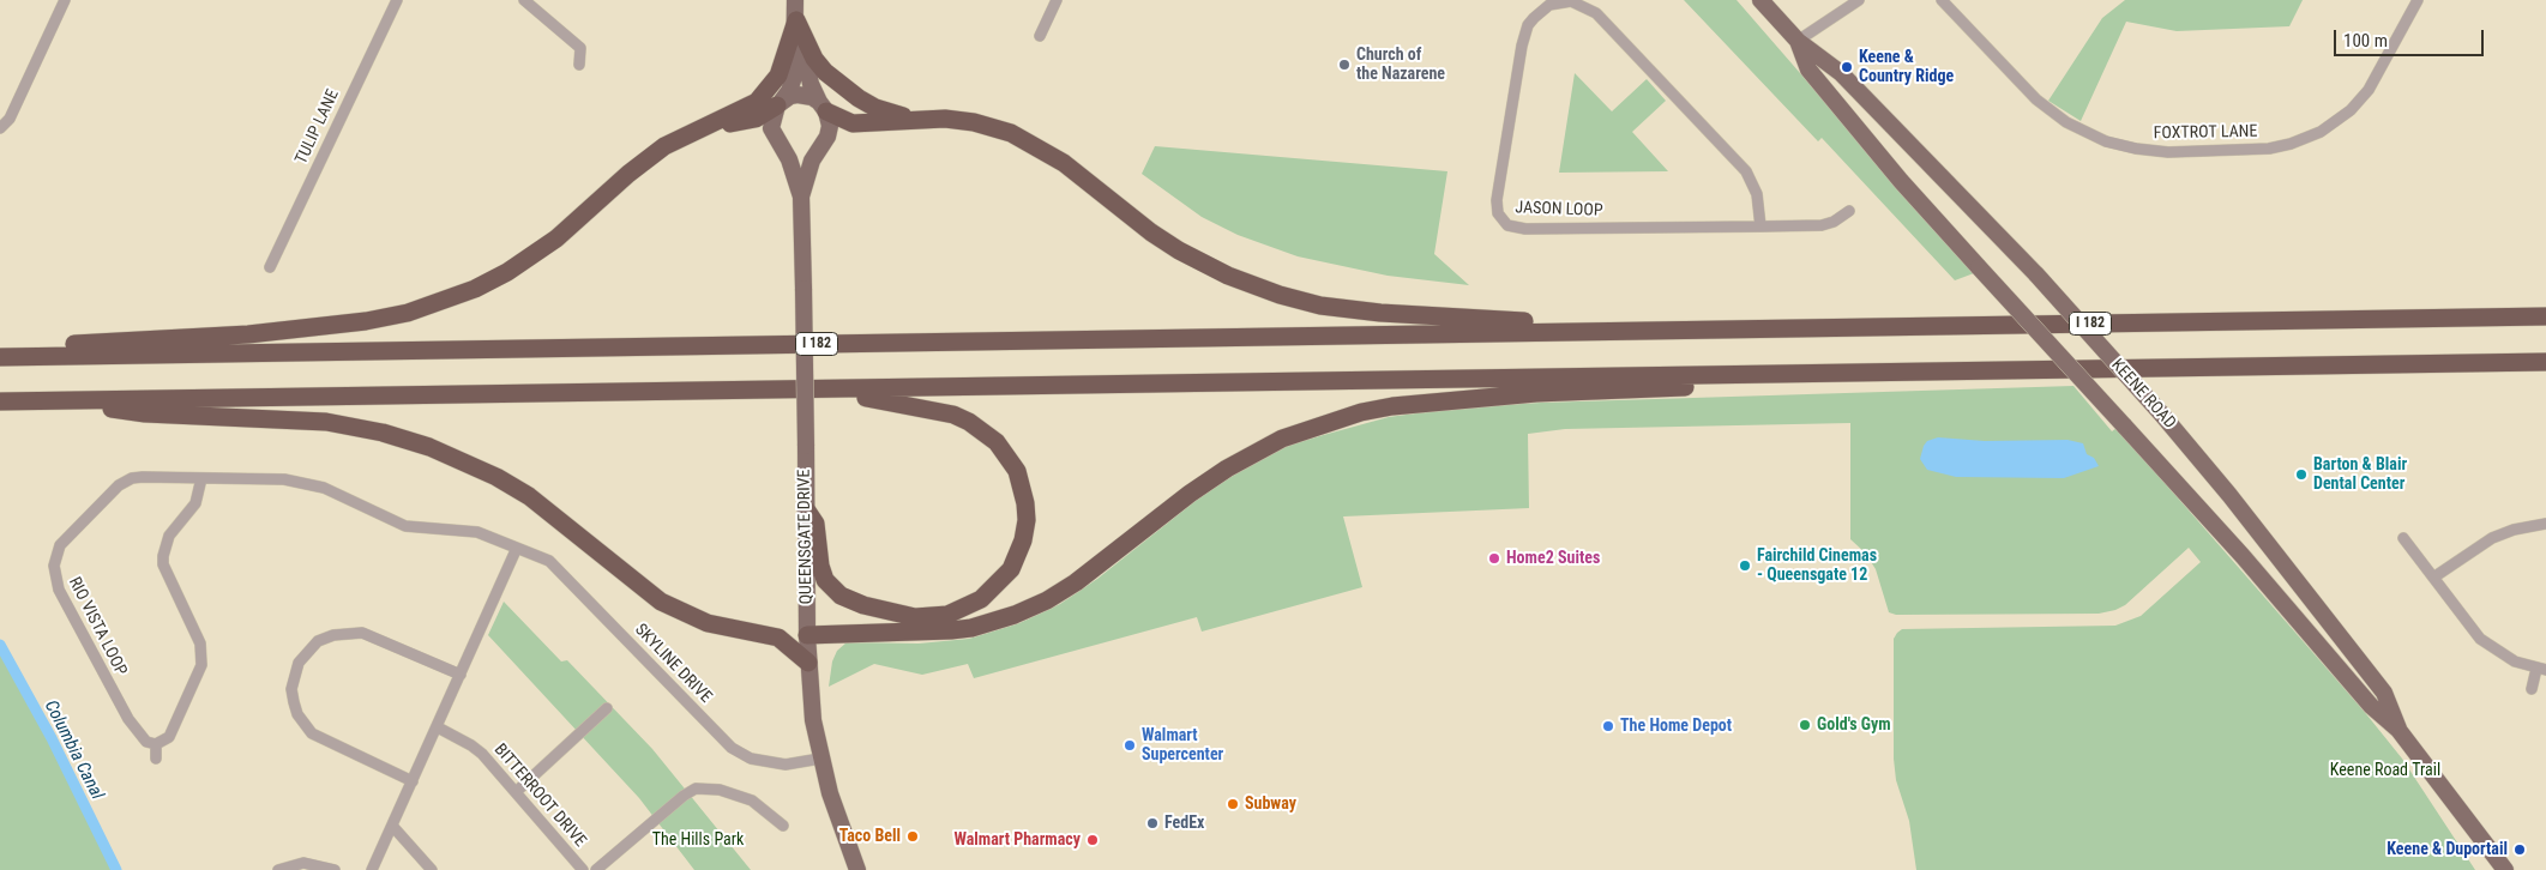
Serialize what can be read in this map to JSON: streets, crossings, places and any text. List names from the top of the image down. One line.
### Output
{"streets":{"highway":["I 182"],"main road":["KEENE ROAD","QUEENSGATE DRIVE"],"street":["TULIP LANE","FOXTROT LANE","JASON LOOP","RIO VISTA LOOP","SKYLINE DRIVE","BITTERROOT DRIVE"]},"crossings":[["QUEENSGATE DRIVE","SKYLINE DRIVE"],["RIO VISTA LOOP","SKYLINE DRIVE"]],"water":["Columbia Canal"],"parks":["Keene Road Trail","The Hills Park"],"places":["Church of the Nazarene","Keene & Country Ridge","Barton & Blair Dental Center","Home2 Suites","Fairchild Cinemas - Queensgate 12","Gold's Gym","The Home Depot","Walmart Supercenter","Subway","FedEx","Taco Bell","Walmart Pharmacy","Keene & Duportail"],"scale_bar":"100 m"}
